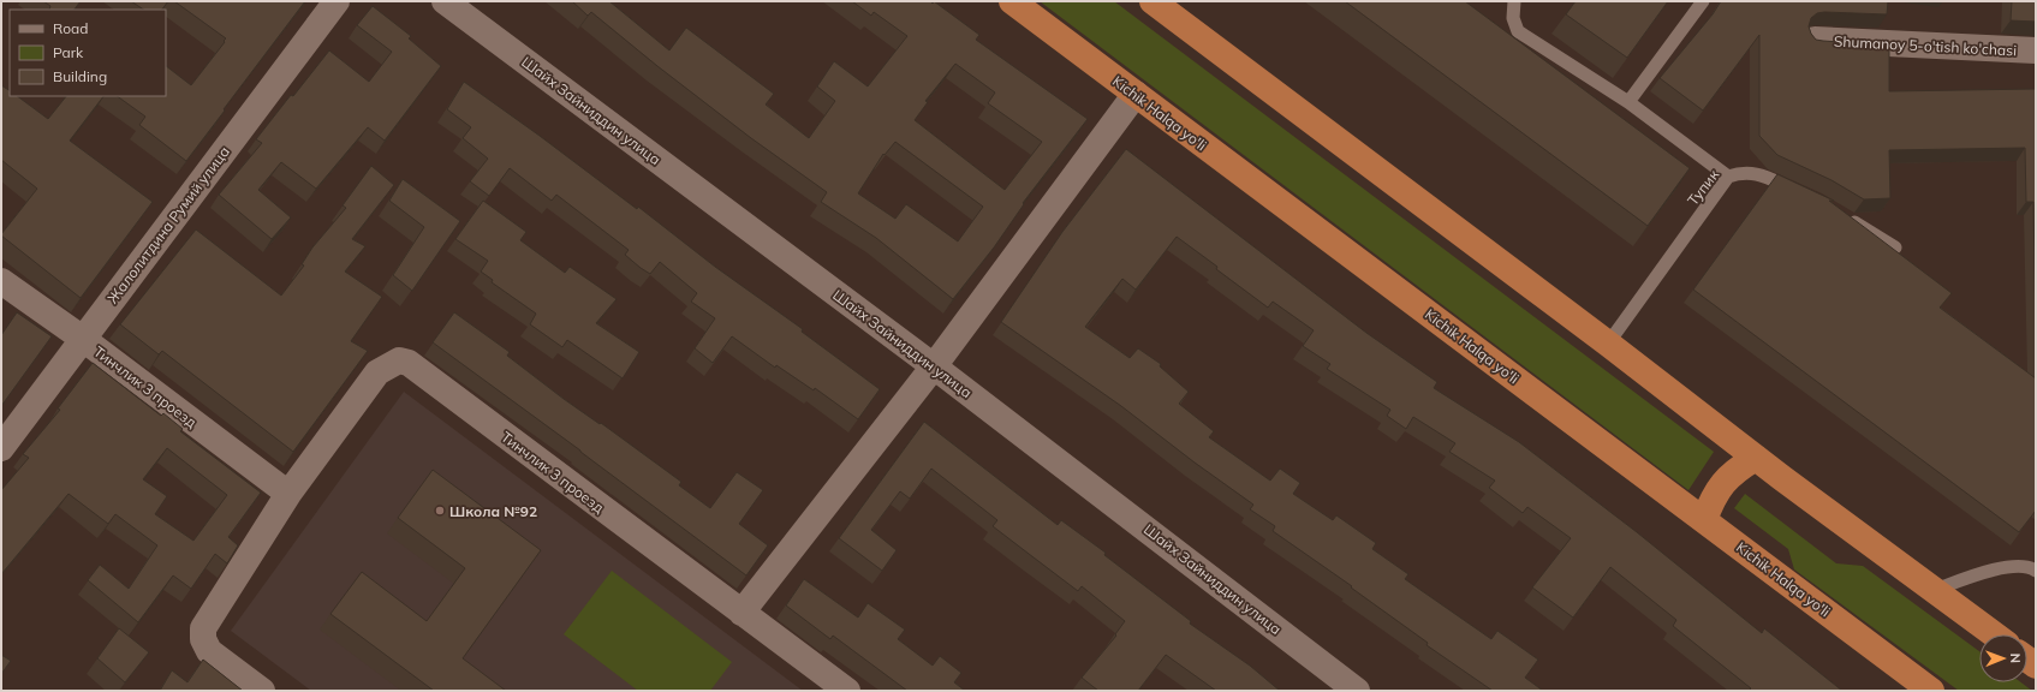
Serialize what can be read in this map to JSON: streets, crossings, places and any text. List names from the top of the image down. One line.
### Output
{"streets":{"highway":["Kichik Halqa yo'li"],"street":["Shumanoy 5-o'tish ko'chasi","Шайх Зайниддин улица","Жалолитдина Румий улица","Тинчлик 3 проезд"],"lane":["Тупик"]},"crossings":[["Жалолитдина Румий улица","Тинчлик 3 проезд"]],"places":["Школа №92"],"legend":["Road","Park","Building"],"north":"right"}
